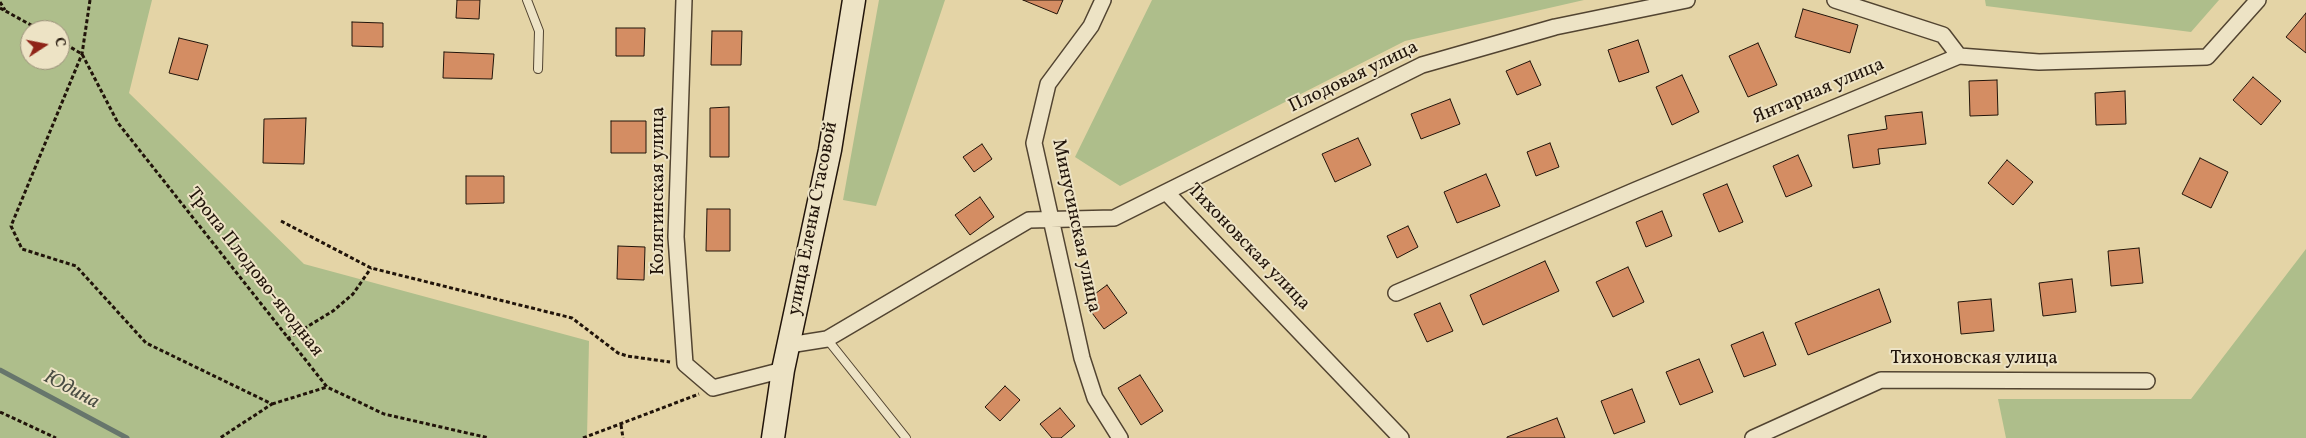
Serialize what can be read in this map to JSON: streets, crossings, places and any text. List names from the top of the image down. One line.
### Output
{"streets":{"main road":["улица Елены Стасовой"],"street":["Плодовая улица","Янтарная улица","Колягинская улица","Минусинская улица","Тихоновская улица"],"path":["Тропа Плодово-ягодная"]},"crossings":[["Плодовая улица","Тихоновская улица"],["улица Елены Стасовой","Тихоновская улица"],["Минусинская улица","Тихоновская улица"]],"water":["Юдина"],"north":"right"}
